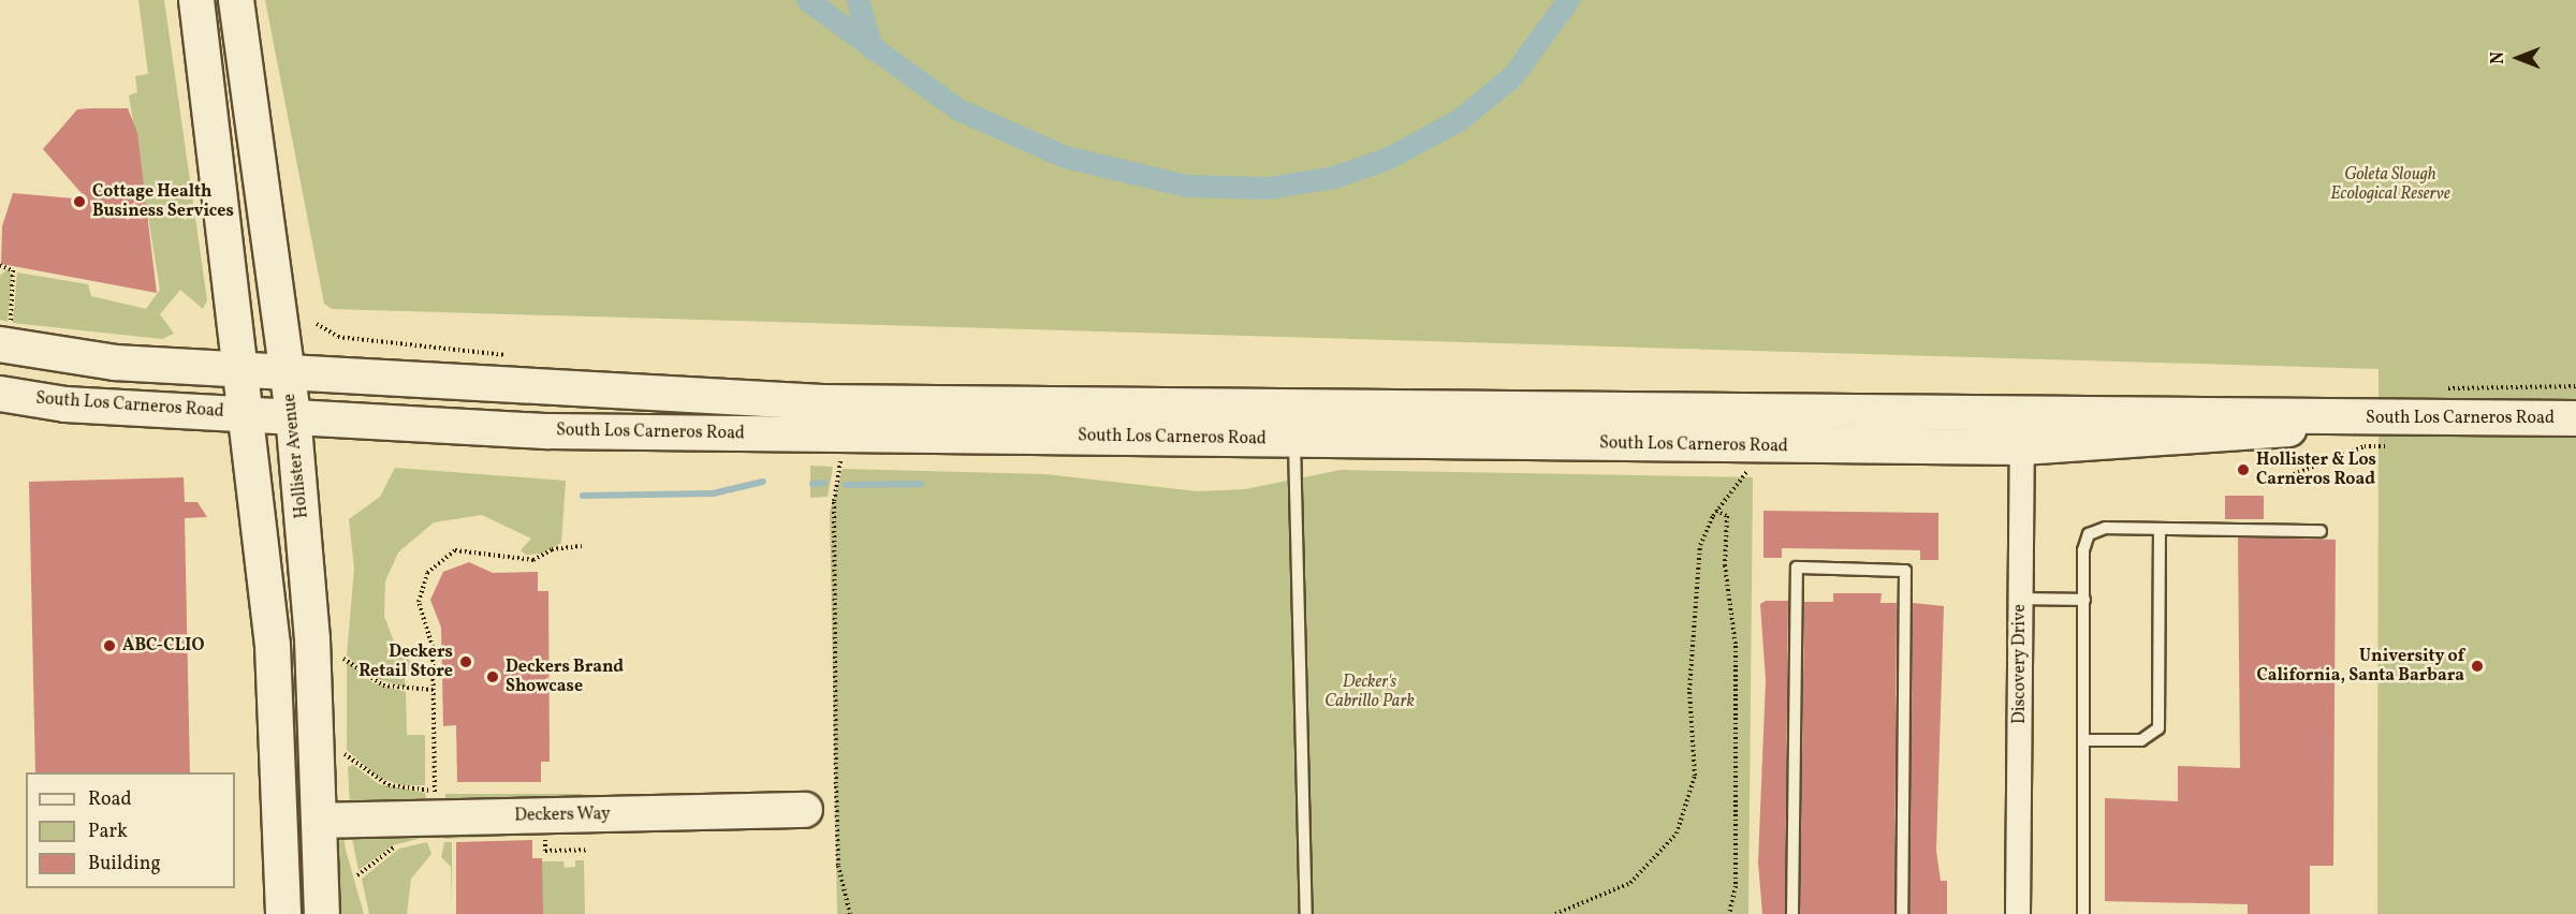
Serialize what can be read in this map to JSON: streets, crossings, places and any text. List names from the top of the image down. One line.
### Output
{"streets":{"main road":["South Los Carneros Road","Hollister Avenue","Deckers Way"],"street":["Discovery Drive"]},"crossings":[["South Los Carneros Road","Hollister Avenue"],["South Los Carneros Road","Discovery Drive"],["Hollister Avenue","Deckers Way"]],"parks":["Goleta Slough Ecological Reserve","Decker's Cabrillo Park"],"places":["Cottage Health Business Services","Hollister & Los Carneros Road","ABC-CLIO","Deckers Retail Store","University of California, Santa Barbara","Deckers Brand Showcase"],"legend":["Road","Park","Building"],"north":"left"}
